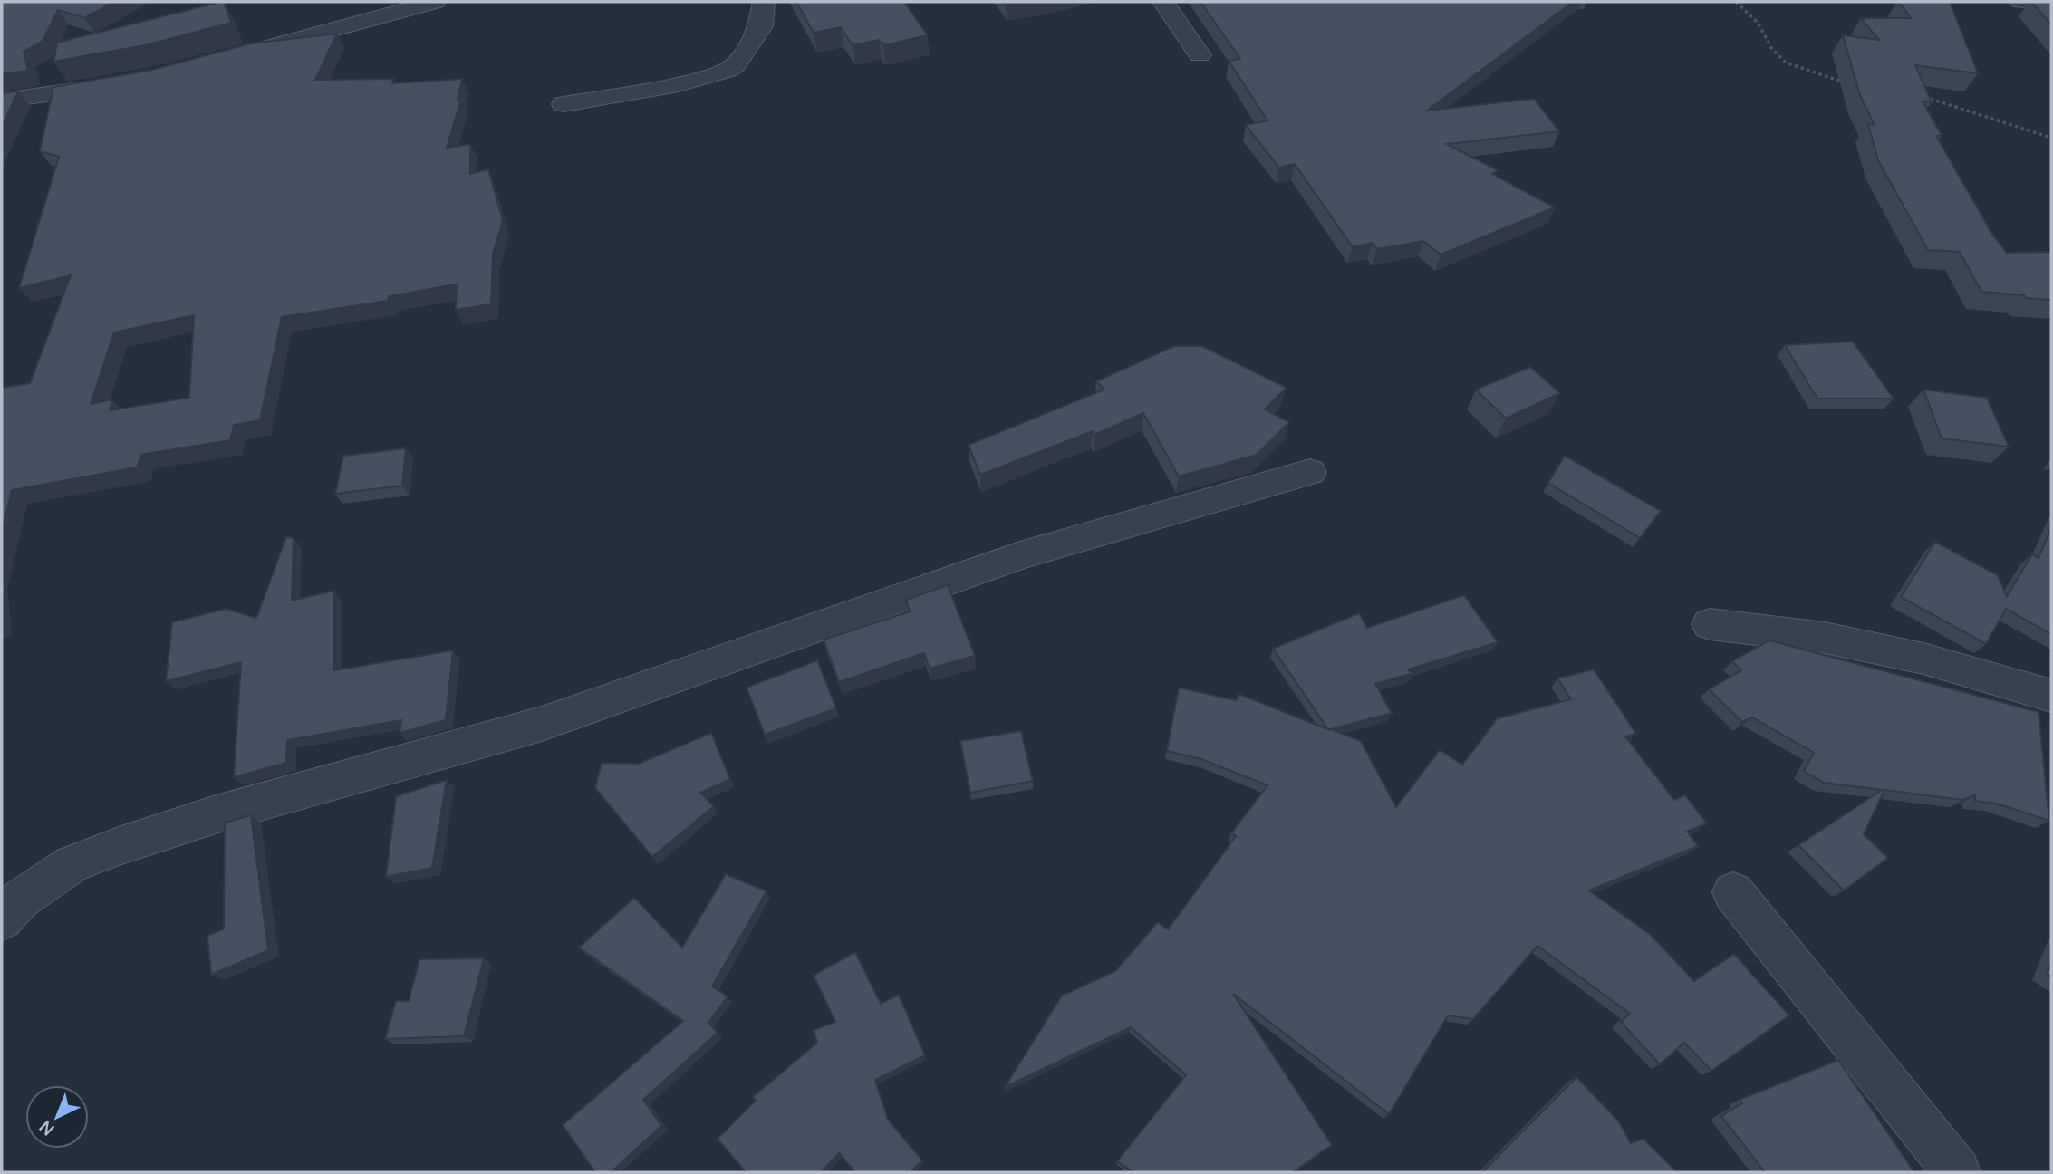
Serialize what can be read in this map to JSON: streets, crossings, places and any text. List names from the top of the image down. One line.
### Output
{"north":"bottom left"}
